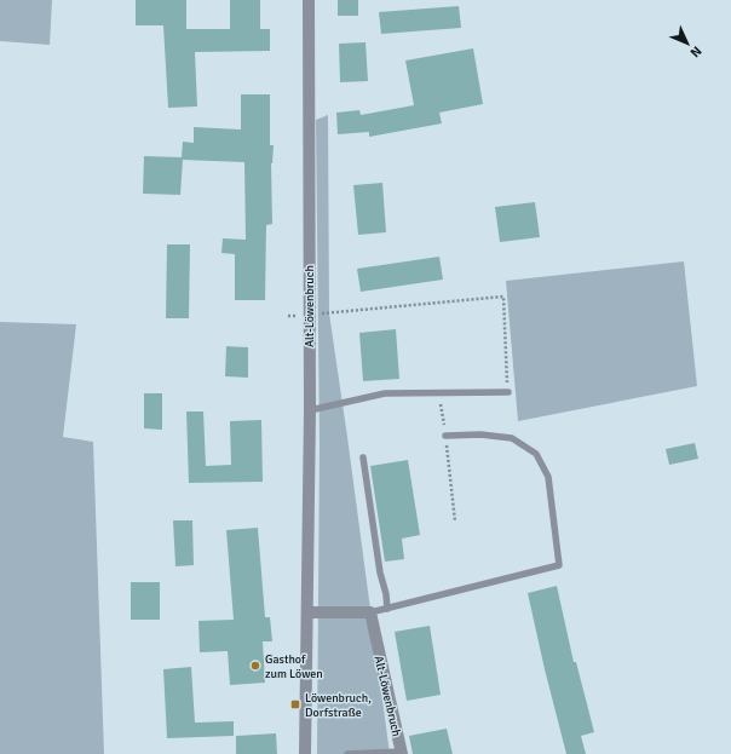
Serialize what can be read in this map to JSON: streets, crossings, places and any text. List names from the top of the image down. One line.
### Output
{"streets":{"street":["Alt-Löwenbruch"]},"places":{"other":["Gasthof zum Löwen"],"transit":["Löwenbruch, Dorfstraße"]},"north":"bottom right"}
